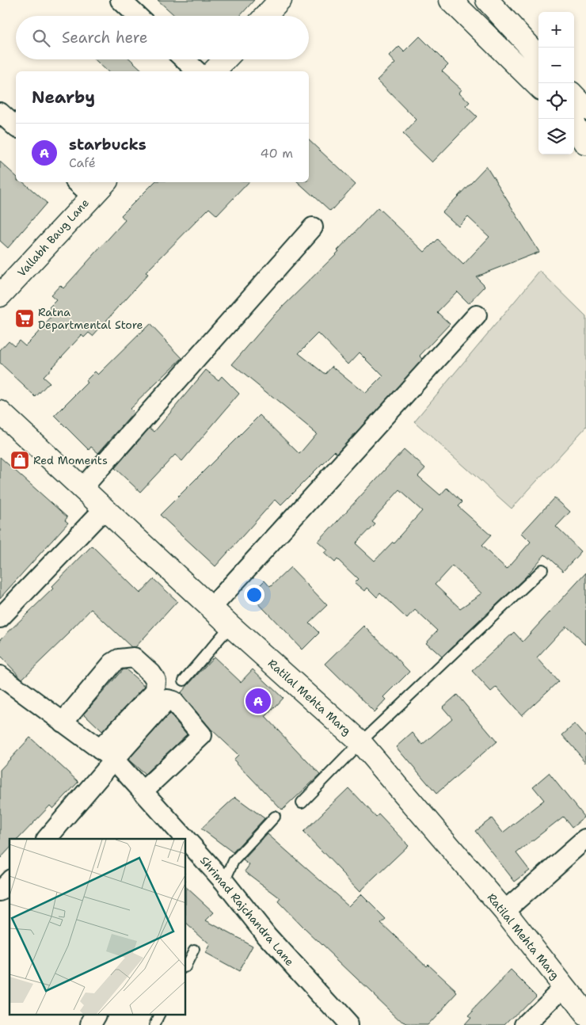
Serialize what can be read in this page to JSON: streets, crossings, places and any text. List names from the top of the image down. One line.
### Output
{"streets":{"street":["Vallabh Baug Lane","Ratilal Mehta Marg","Shrimad Rajchandra Lane"]},"places":{"supermarket":["Ratna Departmental Store"],"shop":["Red Moments"]},"page":{"map_buttons":["+","−"],"search":"Search here","heading":"Nearby","list":[{"mark":"A","name":"starbucks","note":"Café","value":"40 m"}],"pins":"A"}}
